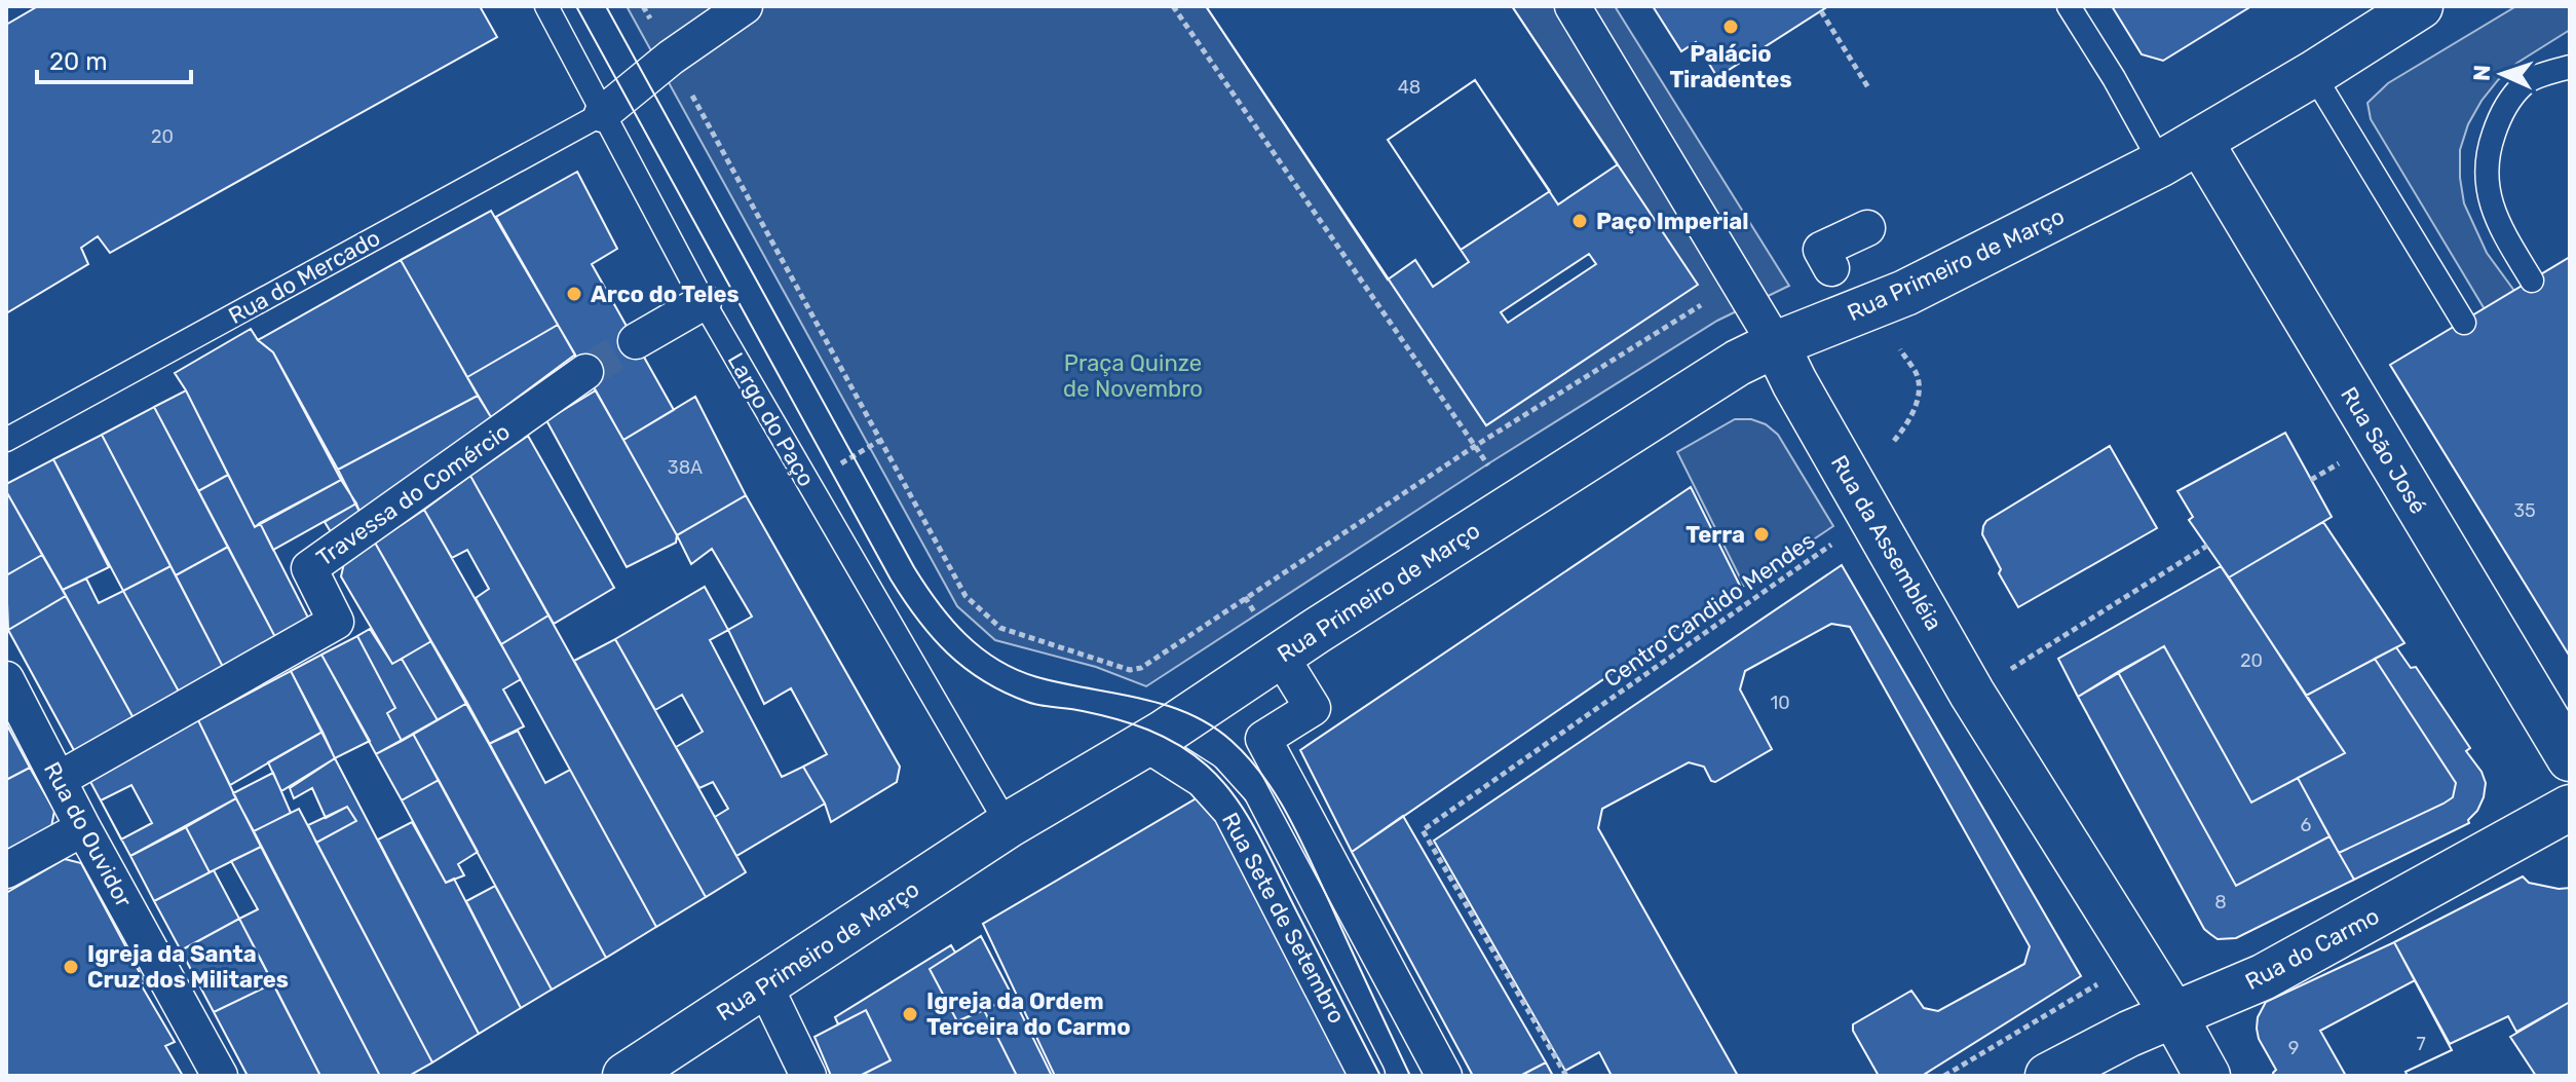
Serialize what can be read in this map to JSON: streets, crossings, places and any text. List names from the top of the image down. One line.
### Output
{"streets":{"street":["Rua Primeiro de Março","Rua São José","Travessa do Comércio","Rua da Assembléia","Rua do Ouvidor","Rua Sete de Setembro","Rua do Carmo"],"lane":["Rua do Mercado","Largo do Paço"],"path":["Centro Candido Mendes"]},"crossings":[["Rua Primeiro de Março","Largo do Paço"],["Rua Primeiro de Março","Rua São José"],["Rua Primeiro de Março","Rua da Assembléia"],["Rua Primeiro de Março","Rua Sete de Setembro"],["Rua do Mercado","Largo do Paço"],["Travessa do Comércio","Rua do Ouvidor"],["Rua da Assembléia","Rua do Carmo"]],"parks":["Praça Quinze de Novembro"],"places":["Palácio Tiradentes","Paço Imperial","Arco do Teles","Terra","Igreja da Santa Cruz dos Militares","Igreja da Ordem Terceira do Carmo"],"house_numbers":["48","20","38A","35","20","10","6","8","7","9"],"scale_bar":"20 m","north":"left"}
